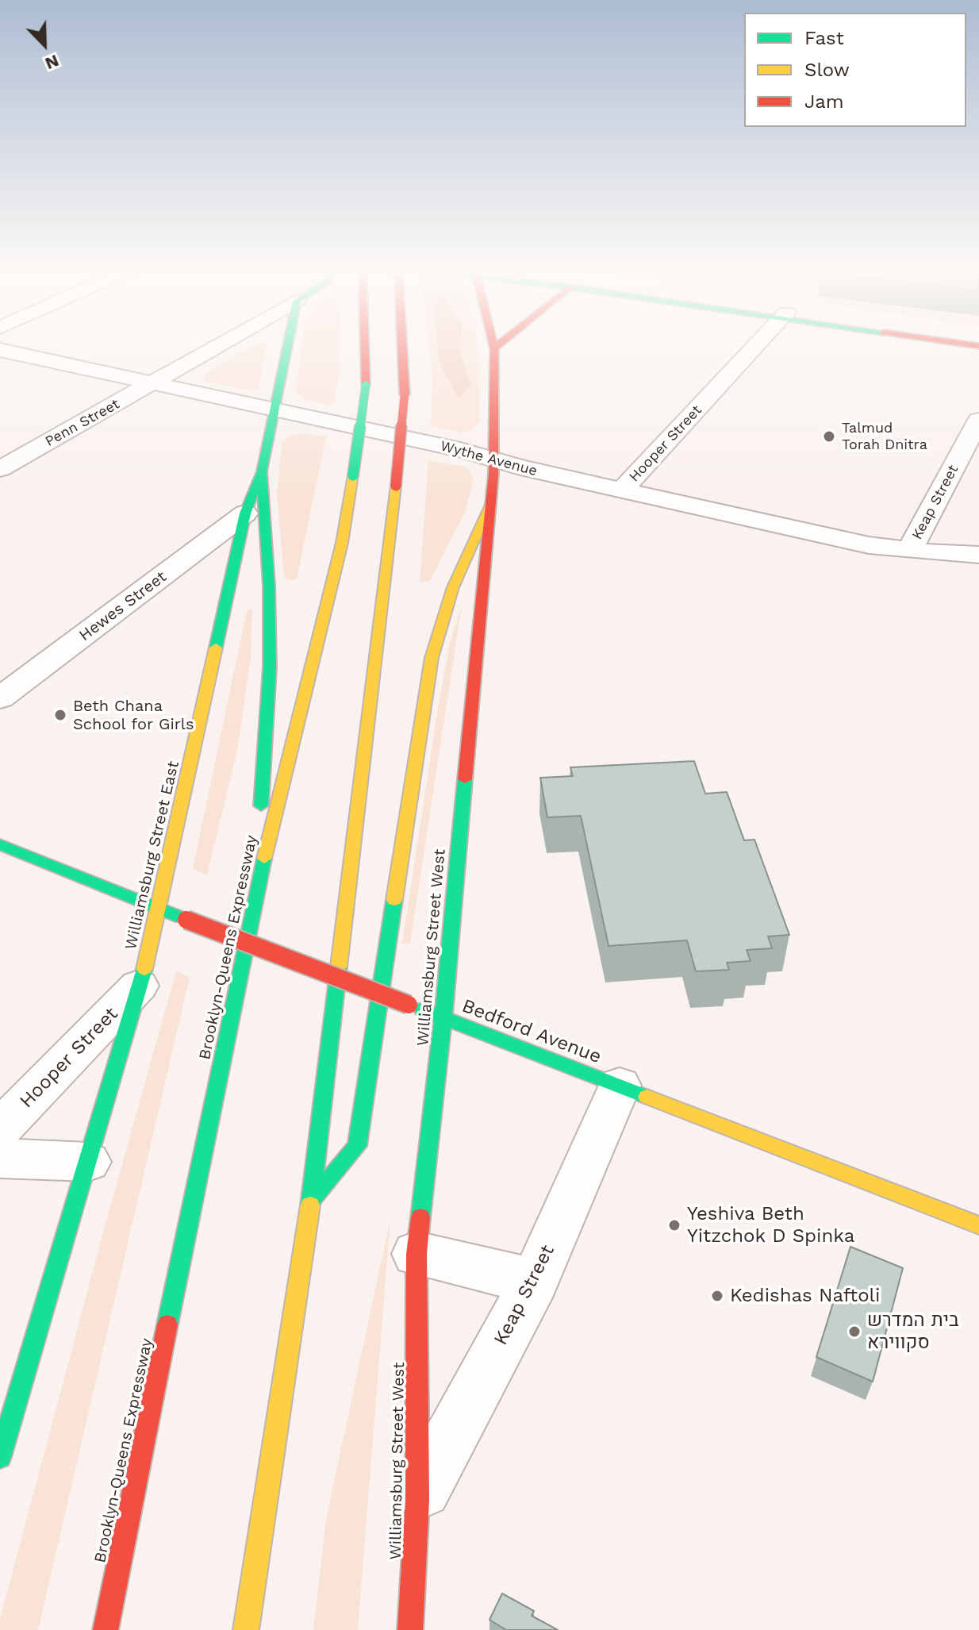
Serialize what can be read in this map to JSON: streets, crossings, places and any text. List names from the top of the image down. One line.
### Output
{"streets":{"main road":["Williamsburg Street East","Brooklyn-Queens Expressway","Williamsburg Street West","Bedford Avenue"],"street":["Penn Street","Hooper Street","Wythe Avenue","Keap Street","Hewes Street"]},"crossings":[["Penn Street","Wythe Avenue"],["Hooper Street","Wythe Avenue"],["Hooper Street","Williamsburg Street East"],["Wythe Avenue","Keap Street"],["Wythe Avenue","Williamsburg Street East"],["Wythe Avenue","Williamsburg Street West"],["Keap Street","Williamsburg Street West"],["Keap Street","Bedford Avenue"],["Hewes Street","Williamsburg Street East"],["Williamsburg Street East","Bedford Avenue"],["Williamsburg Street West","Bedford Avenue"]],"places":["Talmud Torah Dnitra","Beth Chana School for Girls","Yeshiva Beth Yitzchok D Spinka","Kedishas Naftoli","בית המדרש סקווירא"],"legend":["Fast","Slow","Jam"],"north":"bottom right"}
